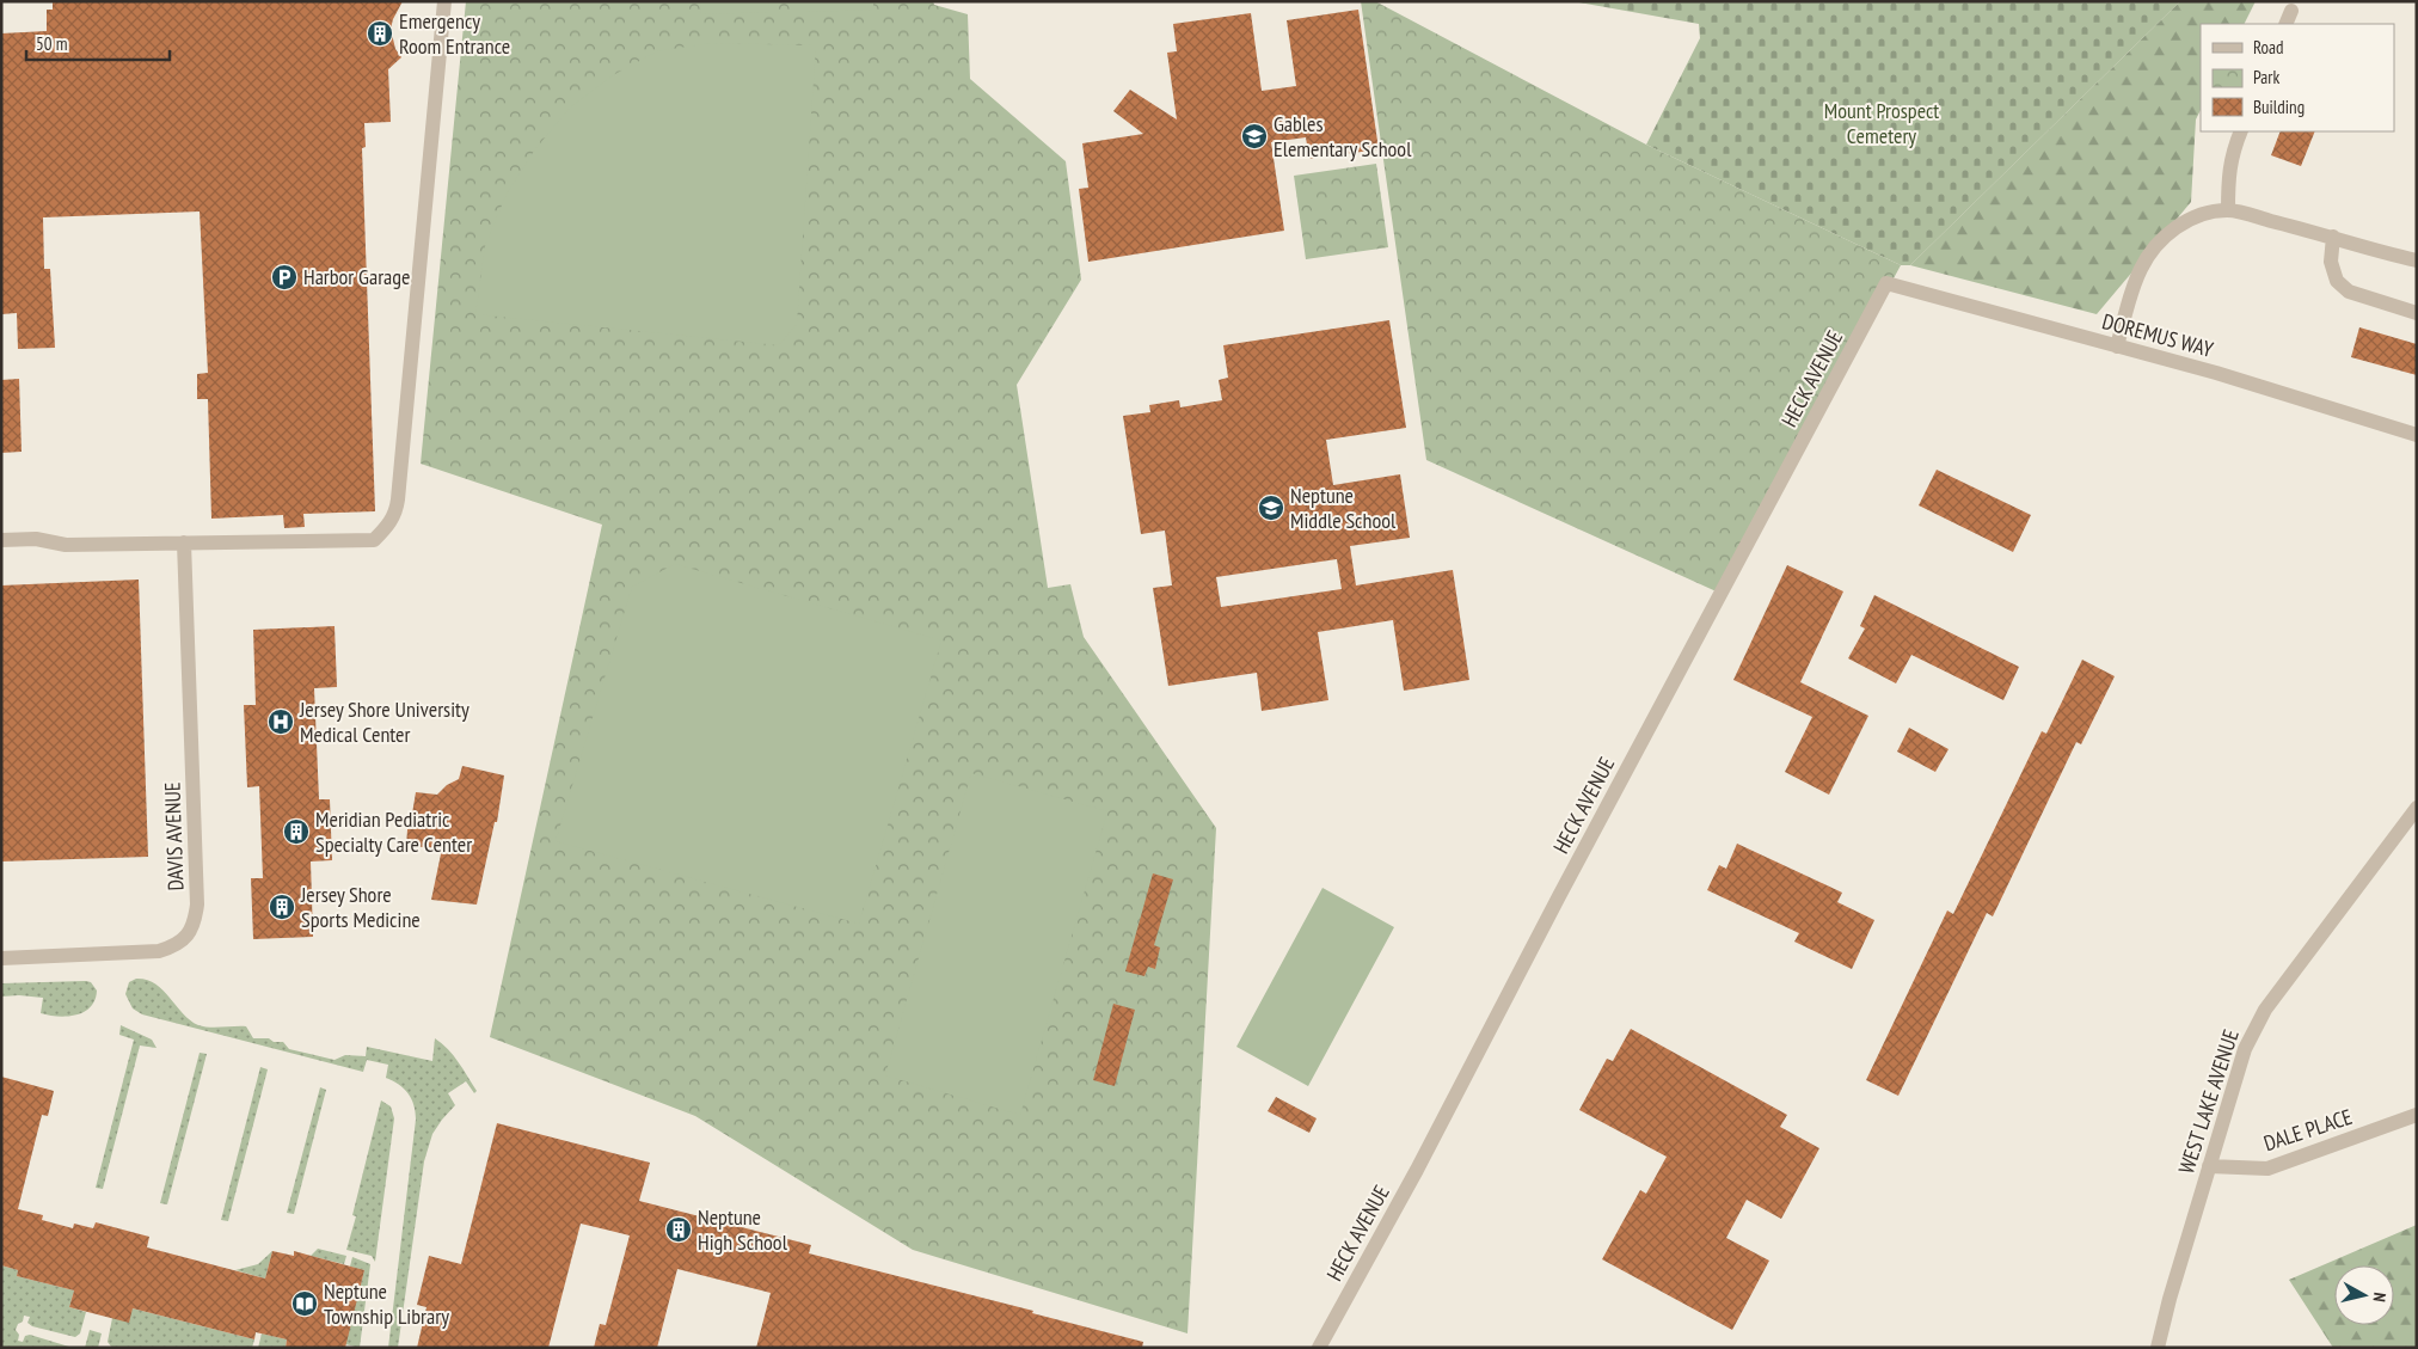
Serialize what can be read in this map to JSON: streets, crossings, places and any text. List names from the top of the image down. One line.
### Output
{"streets":{"street":["DOREMUS WAY","HECK AVENUE","DAVIS AVENUE","WEST LAKE AVENUE","DALE PLACE"]},"crossings":[["DOREMUS WAY","HECK AVENUE"],["WEST LAKE AVENUE","DALE PLACE"]],"parks":["Mount Prospect Cemetery"],"places":{"building":["Emergency Room Entrance","Meridian Pediatric Specialty Care Center","Jersey Shore Sports Medicine","Neptune High School"],"school or university":["Gables Elementary School","Neptune Middle School"],"parking":["Harbor Garage"],"hospital":["Jersey Shore University Medical Center"],"library":["Neptune Township Library"]},"legend":["Road","Park","Building"],"scale_bar":"50 m","north":"right"}
